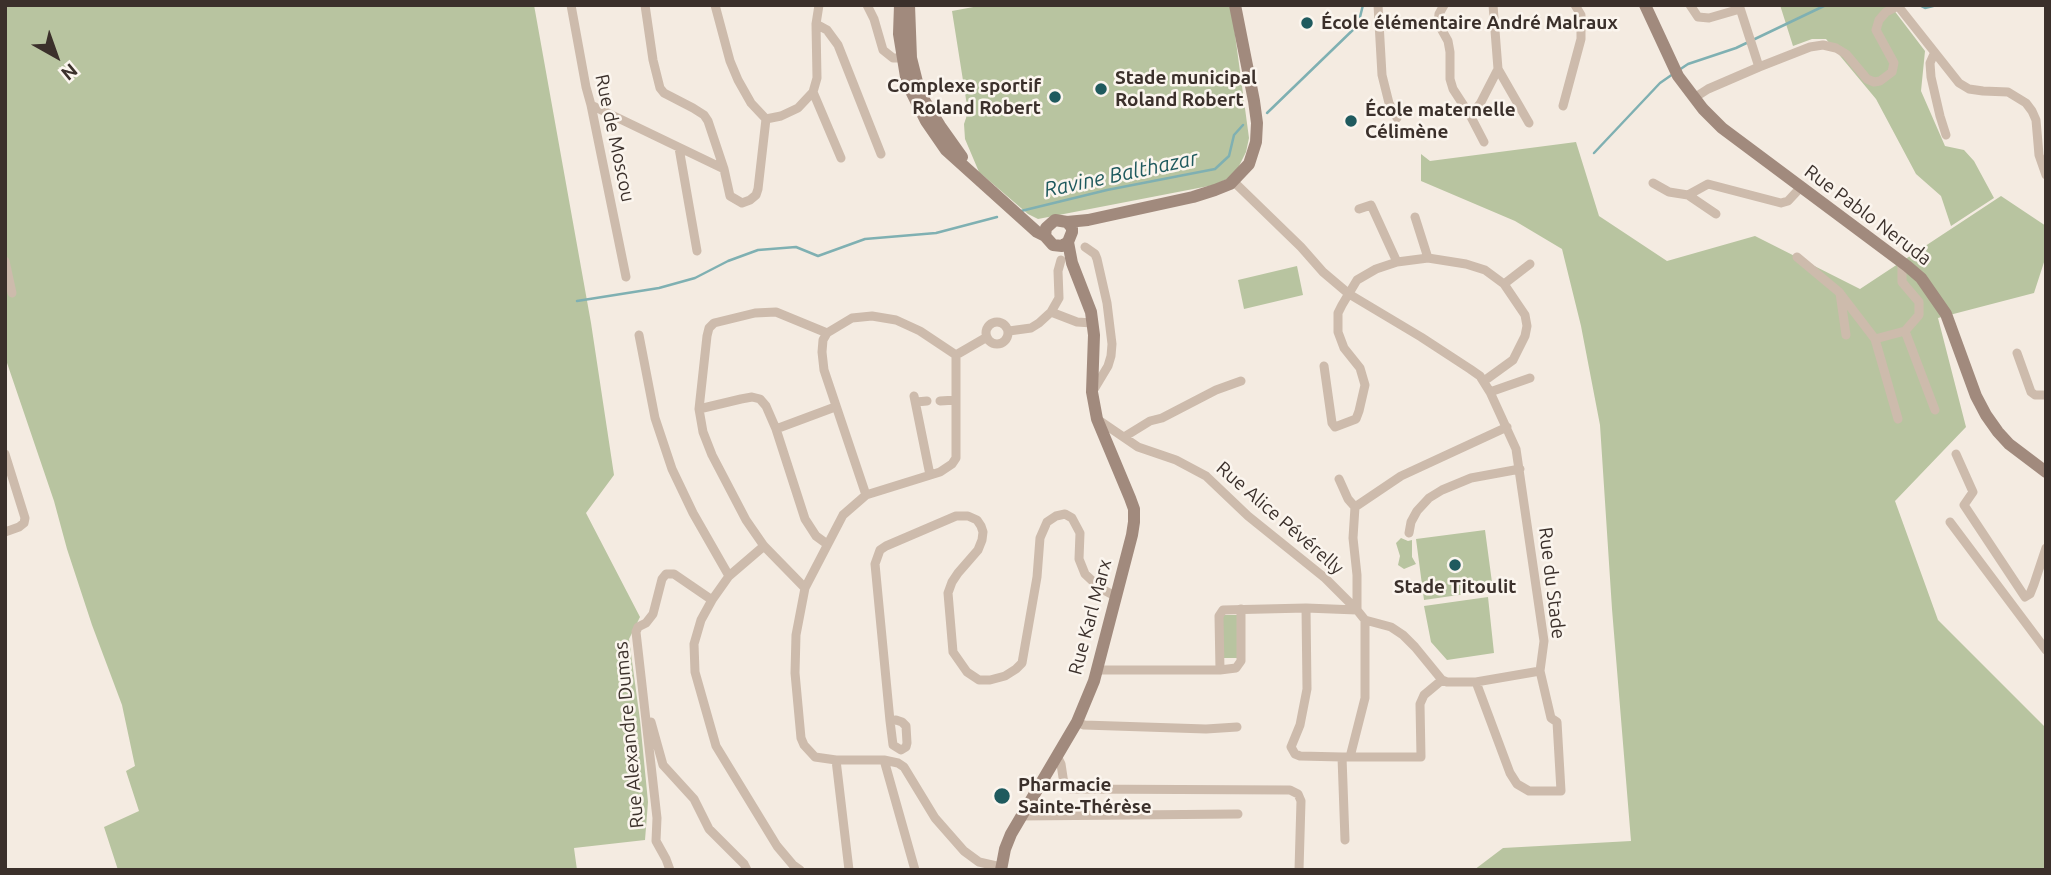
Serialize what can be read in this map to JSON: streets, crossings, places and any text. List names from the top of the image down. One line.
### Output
{"streets":{"main road":["Rue Pablo Neruda","Rue Karl Marx"],"street":["Rue de Moscou","Rue Alice Pévérelly","Rue du Stade","Rue Alexandre Dumas"]},"crossings":[["Rue Alice Pévérelly","Rue Karl Marx"]],"water":["Ravine Balthazar"],"places":["École élémentaire André Malraux","Stade municipal Roland Robert","Complexe sportif Roland Robert","École maternelle Célimène","Stade Titoulit","Pharmacie Sainte-Thérèse"],"north":"bottom right"}
